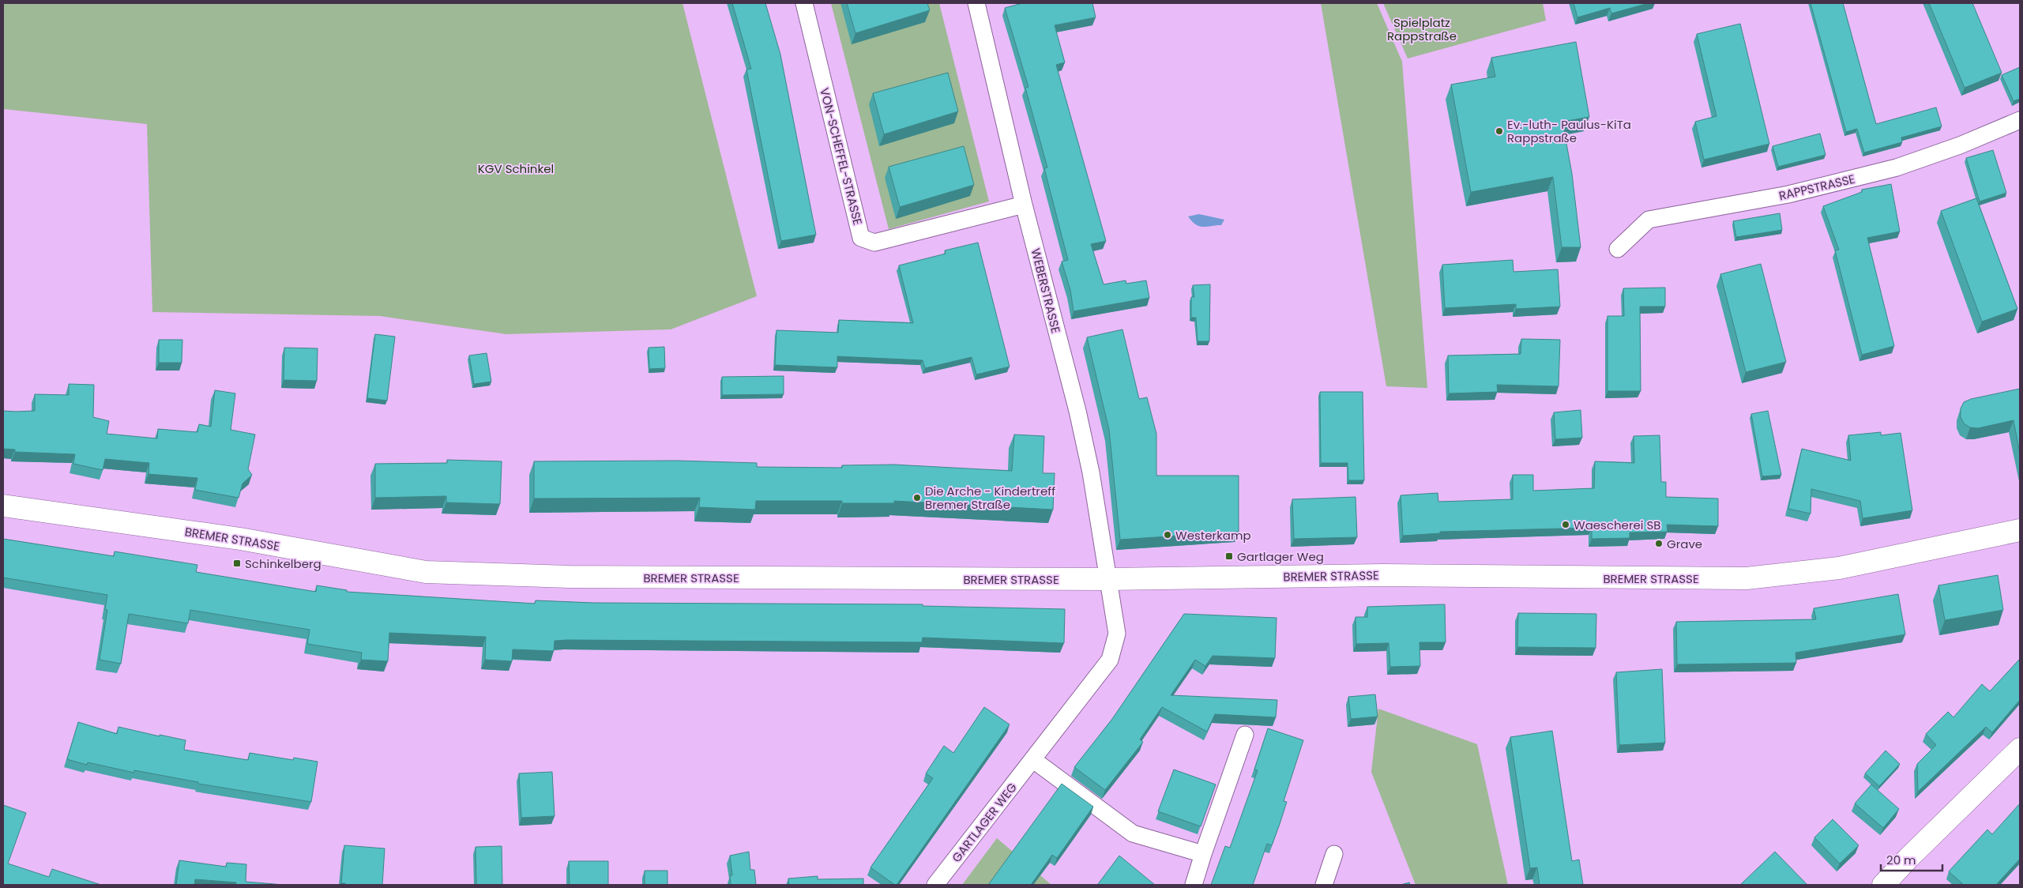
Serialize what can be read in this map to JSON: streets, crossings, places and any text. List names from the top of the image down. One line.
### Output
{"streets":{"main road":["BREMER STRASSE"],"street":["VON-SCHEFFEL-STRASSE","RAPPSTRASSE","WEBERSTRASSE","GARTLAGER WEG"]},"crossings":[["VON-SCHEFFEL-STRASSE","WEBERSTRASSE"],["WEBERSTRASSE","BREMER STRASSE"],["WEBERSTRASSE","GARTLAGER WEG"],["BREMER STRASSE","GARTLAGER WEG"]],"parks":["Spielplatz Rappstraße","KGV Schinkel"],"places":{"other":["Ev.-luth- Paulus-KiTa Rappstraße","Die Arche - Kindertreff Bremer Straße","Waescherei SB","Westerkamp","Grave"],"transit":["Gartlager Weg","Schinkelberg"]},"scale_bar":"20 m"}
